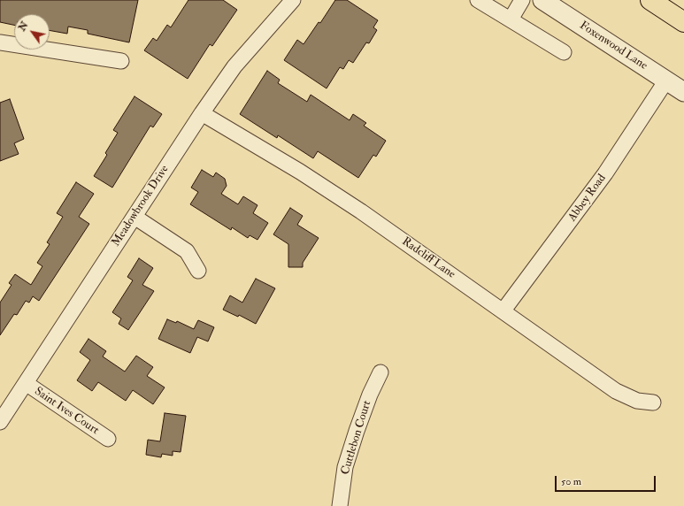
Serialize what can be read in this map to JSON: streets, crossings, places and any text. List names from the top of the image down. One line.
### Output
{"streets":{"street":["Foxenwood Lane","Abbey Road","Meadowbrook Drive","Radcliff Lane","Saint Ives Court","Cuttlebon Court"]},"crossings":[["Foxenwood Lane","Abbey Road"],["Abbey Road","Radcliff Lane"],["Meadowbrook Drive","Radcliff Lane"],["Meadowbrook Drive","Saint Ives Court"]],"scale_bar":"50 m","north":"top left"}
